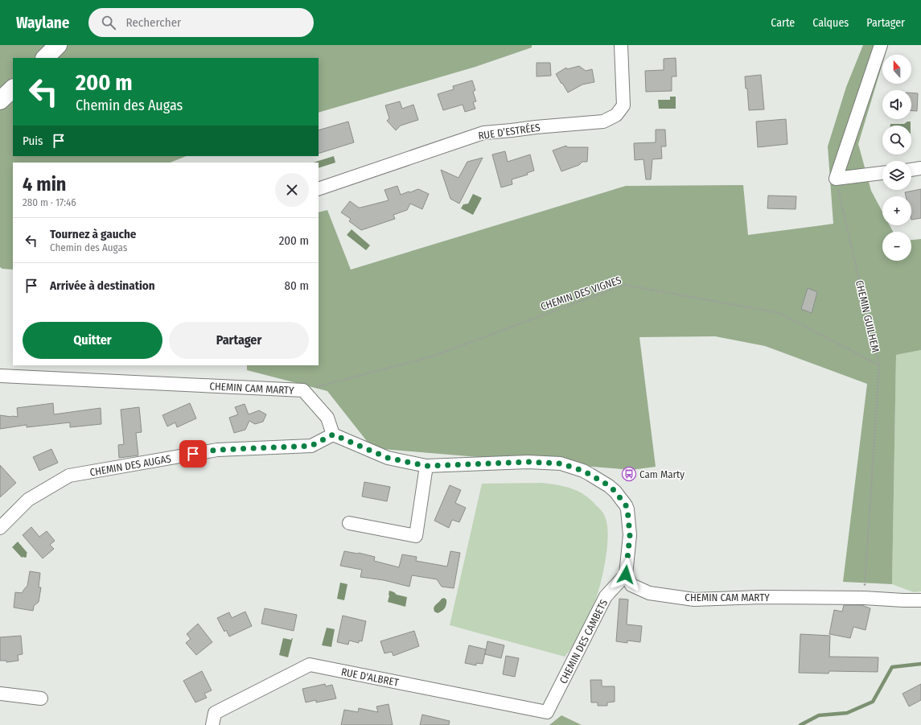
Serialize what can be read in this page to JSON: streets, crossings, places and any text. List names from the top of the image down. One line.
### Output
{"streets":{"street":["RUE D’ESTRÉES","CHEMIN CAM MARTY","CHEMIN DES AUGAS","CHEMIN DES CAMBETS","RUE D'ALBRET"],"path":["CHEMIN DES VIGNES","CHEMIN GUILHEM"]},"crossings":[["CHEMIN DES VIGNES","CHEMIN GUILHEM"],["CHEMIN DES VIGNES","CHEMIN CAM MARTY"],["CHEMIN GUILHEM","CHEMIN CAM MARTY"],["CHEMIN CAM MARTY","CHEMIN DES AUGAS"],["CHEMIN CAM MARTY","CHEMIN DES CAMBETS"],["CHEMIN DES CAMBETS","RUE D'ALBRET"]],"places":{"bus stop":["Cam Marty"]},"north":"top","page":{"header":"Waylane","search":"Rechercher","nav":["Carte","Calques","Partager"],"map_buttons":["+","−"],"turn":["200 m","Chemin des Augas"],"then":"Puis","heading":["4 min","280 m · 17:46"],"list":[{"name":"Tournez à gauche","note":"Chemin des Augas","value":"200 m"},{"name":"Arrivée à destination","value":"80 m"}],"buttons":["Quitter","Partager"]}}
